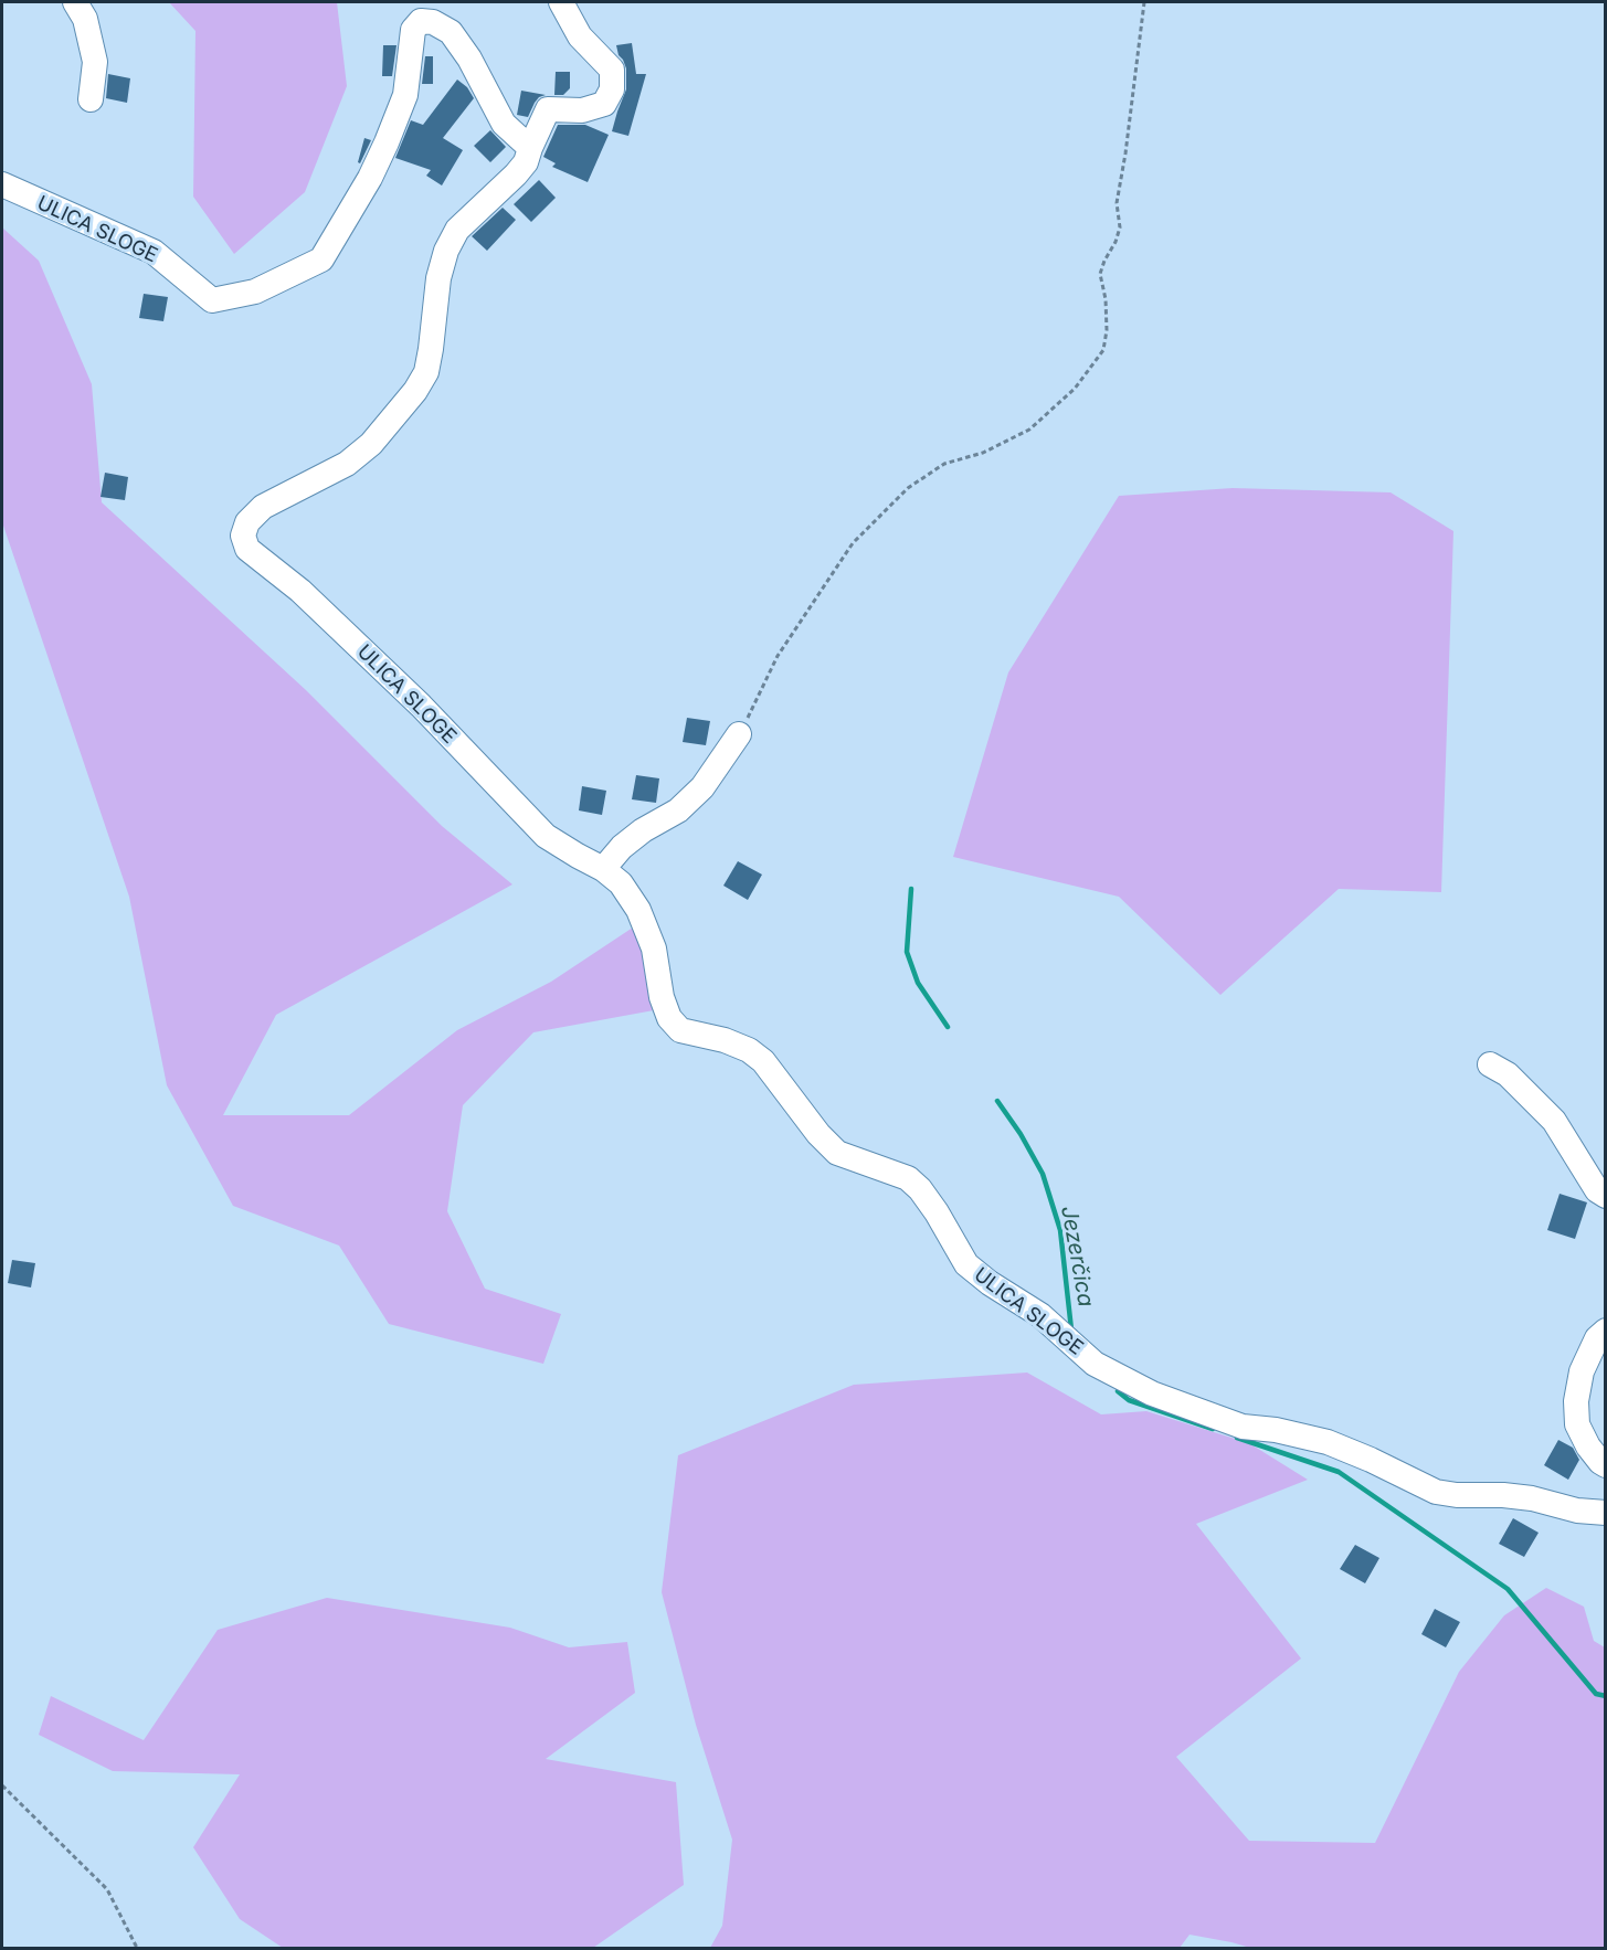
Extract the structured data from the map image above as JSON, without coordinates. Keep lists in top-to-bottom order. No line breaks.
{"streets":{"street":["ULICA SLOGE"]},"water":["Jezerčica"]}
